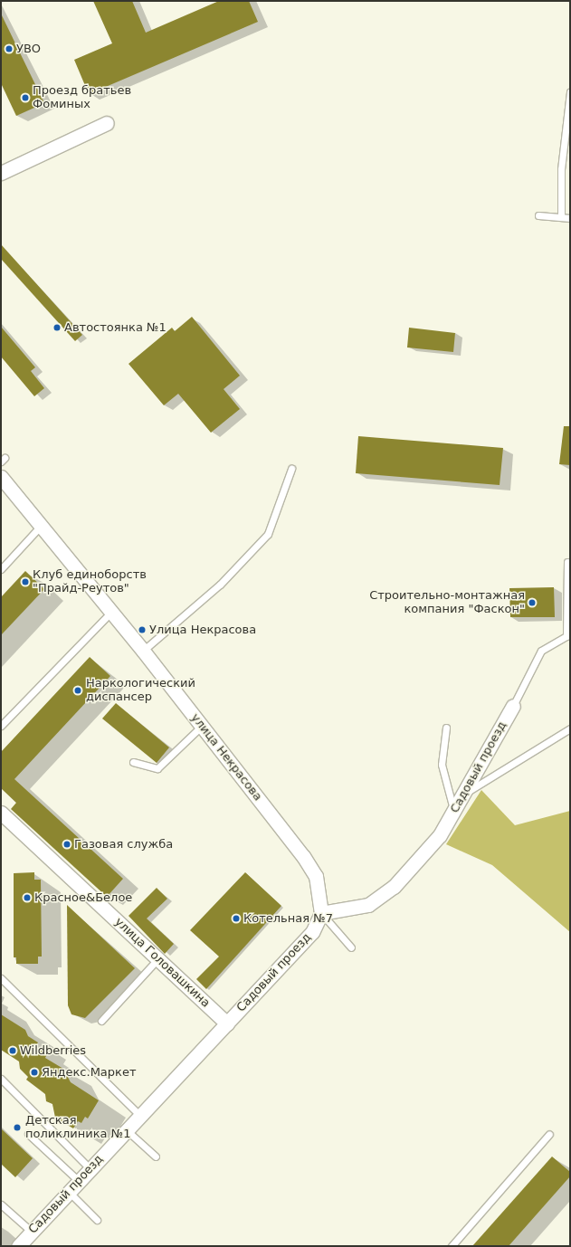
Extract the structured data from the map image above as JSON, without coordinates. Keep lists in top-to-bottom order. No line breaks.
{"streets":{"street":["улица Некрасова","Садовый проезд","улица Головашкина"]},"crossings":[["улица Некрасова","Садовый проезд"],["Садовый проезд","улица Головашкина"]],"places":["УВО","Проезд братьев Фоминых","Автостоянка №1","Клуб единоборств \"Прайд-Реутов\"","Строительно-монтажная компания \"Фаскон\"","Улица Некрасова","Наркологический диспансер","Газовая служба","Красное&Белое","Котельная №7","Wildberries","Яндекс.Маркет","Детская поликлиника №1"]}
